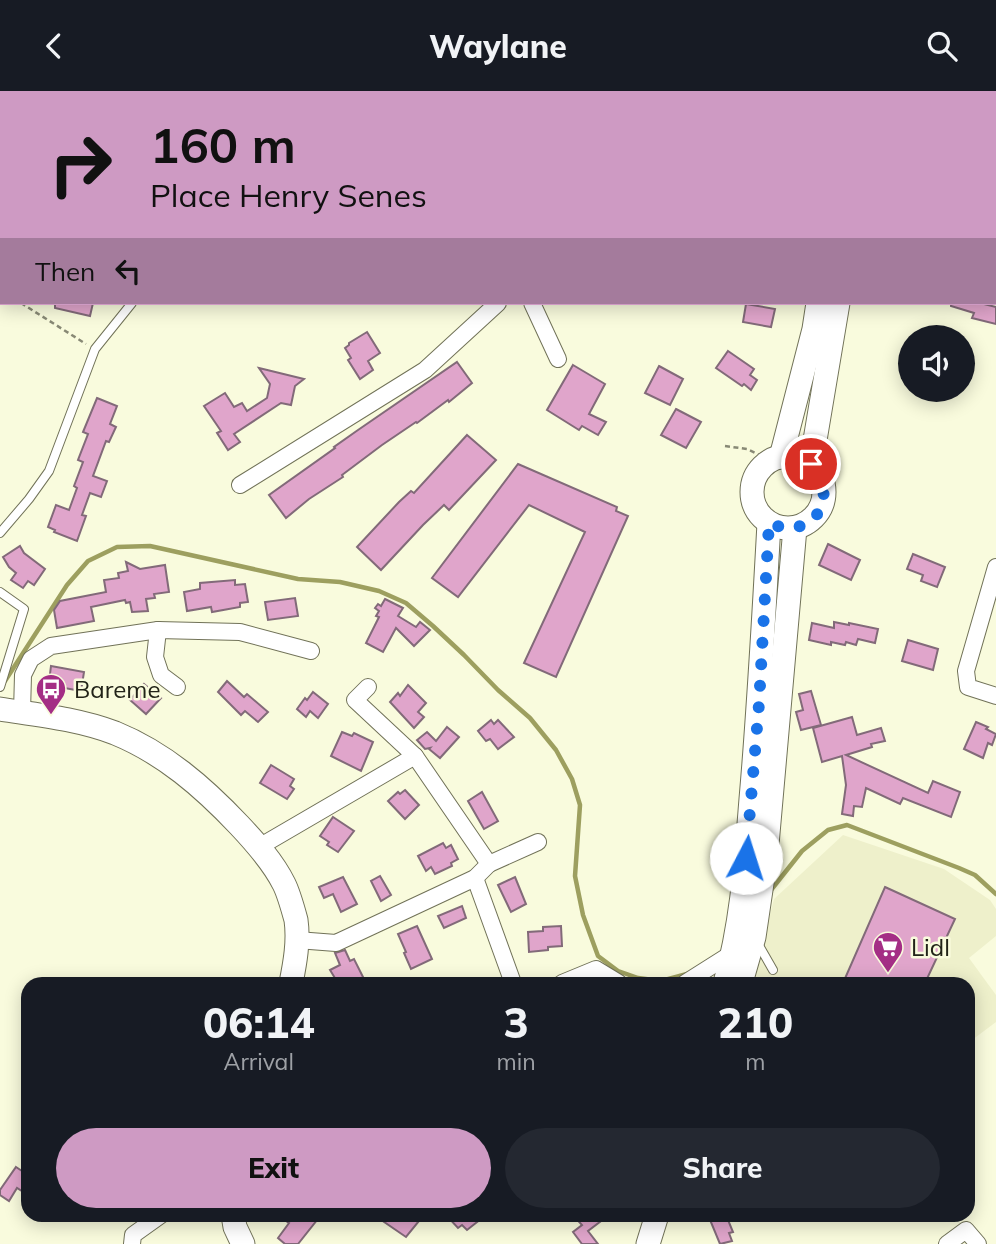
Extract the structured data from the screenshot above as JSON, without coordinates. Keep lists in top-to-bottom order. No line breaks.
{"places":{"bus stop":["Bareme"],"supermarket":["Lidl"]},"page":{"header":"Waylane","turn":["160 m","Place Henry Senes"],"then":"Then","eta":["06:14","Arrival","3","min","210","m"],"buttons":["Exit","Share"]}}
